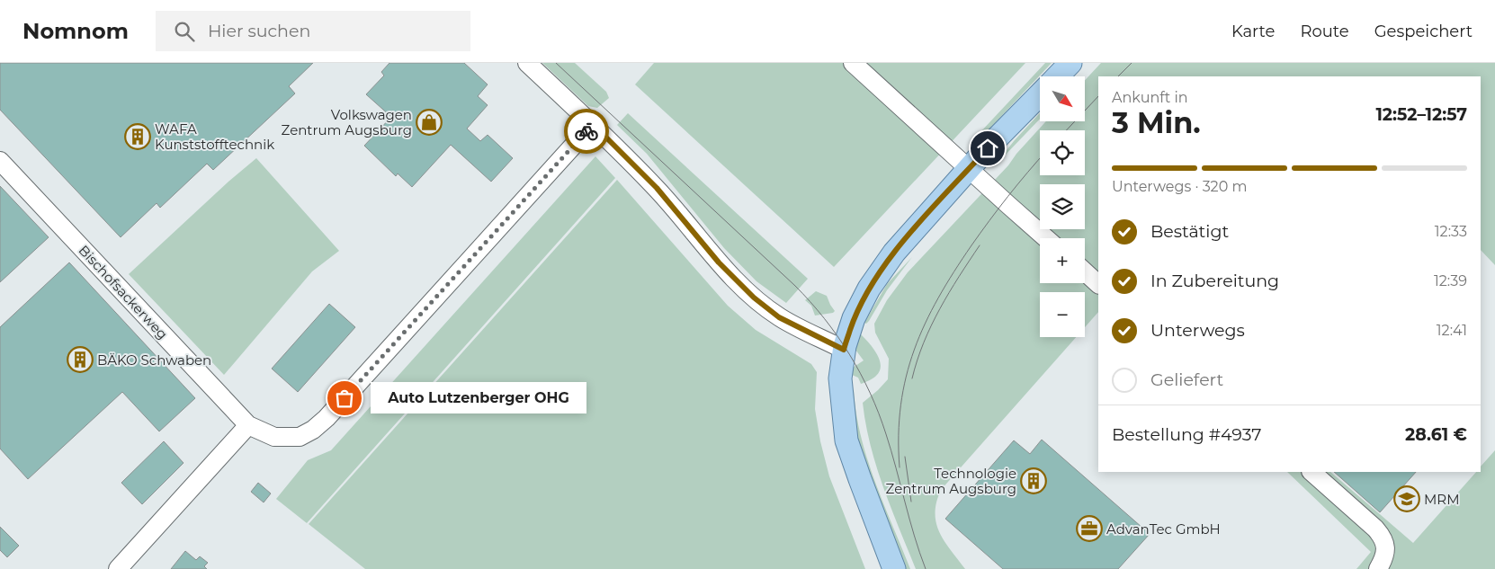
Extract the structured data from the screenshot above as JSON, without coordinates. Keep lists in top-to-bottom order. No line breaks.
{"streets":{"street":["Bischofsackerweg"]},"places":{"shop":["Volkswagen Zentrum Augsburg"],"building":["WAFA Kunststofftechnik","BÄKO Schwaben","Technologie Zentrum Augsburg"],"other":["Auto Lutzenberger OHG"],"school or university":["MRM"],"office":["AdvanTec GmbH"]},"north":"bottom right","page":{"header":"Nomnom","search":"Hier suchen","nav":["Karte","Route","Gespeichert"],"map_buttons":["+","−"],"heading":["3 Min.","Ankunft in","12:52–12:57"],"panel":["Bestellung #4937","28.61 €"],"bar":"Unterwegs · 320 m","list":[["Bestätigt","12:33"],["In Zubereitung","12:39"],["Unterwegs","12:41"],"Geliefert"],"bubble":"Auto Lutzenberger OHG"}}
